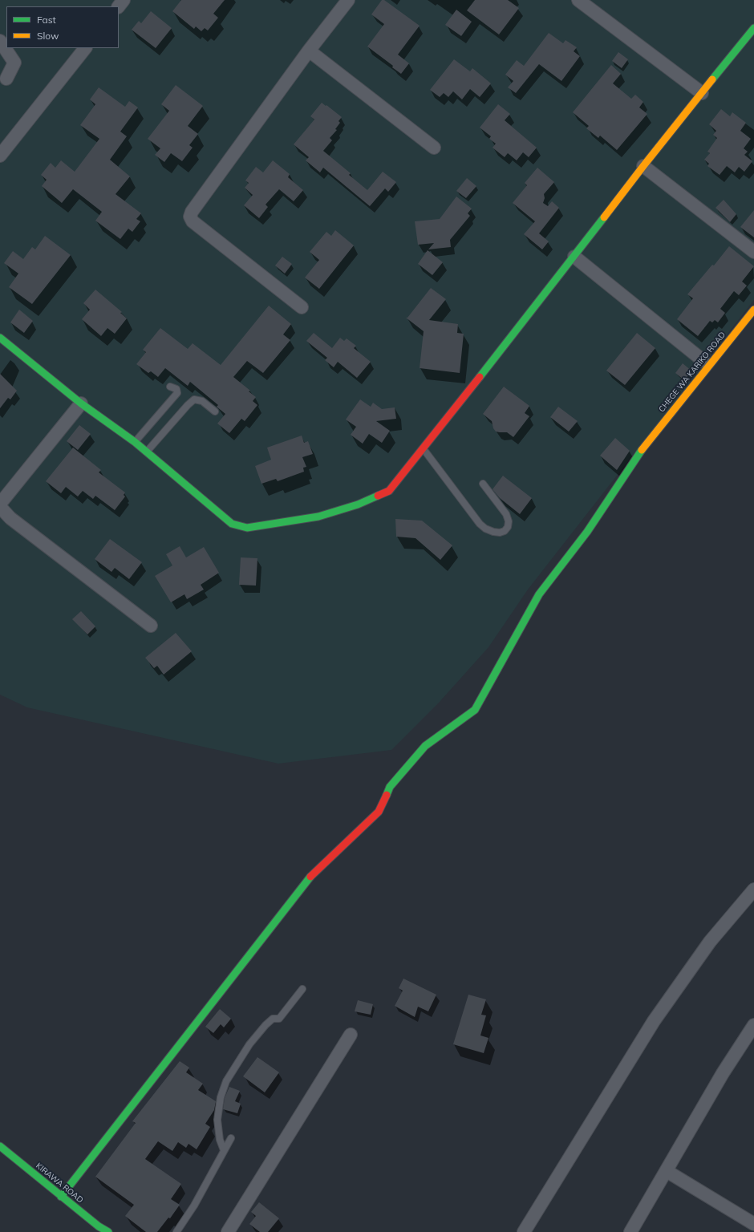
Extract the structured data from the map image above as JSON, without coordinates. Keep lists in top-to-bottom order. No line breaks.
{"streets":{"street":["CHEGE WA KARIKO ROAD","KIRAWA ROAD"]},"crossings":[["CHEGE WA KARIKO ROAD","KIRAWA ROAD"]],"legend":["Fast","Slow"]}
